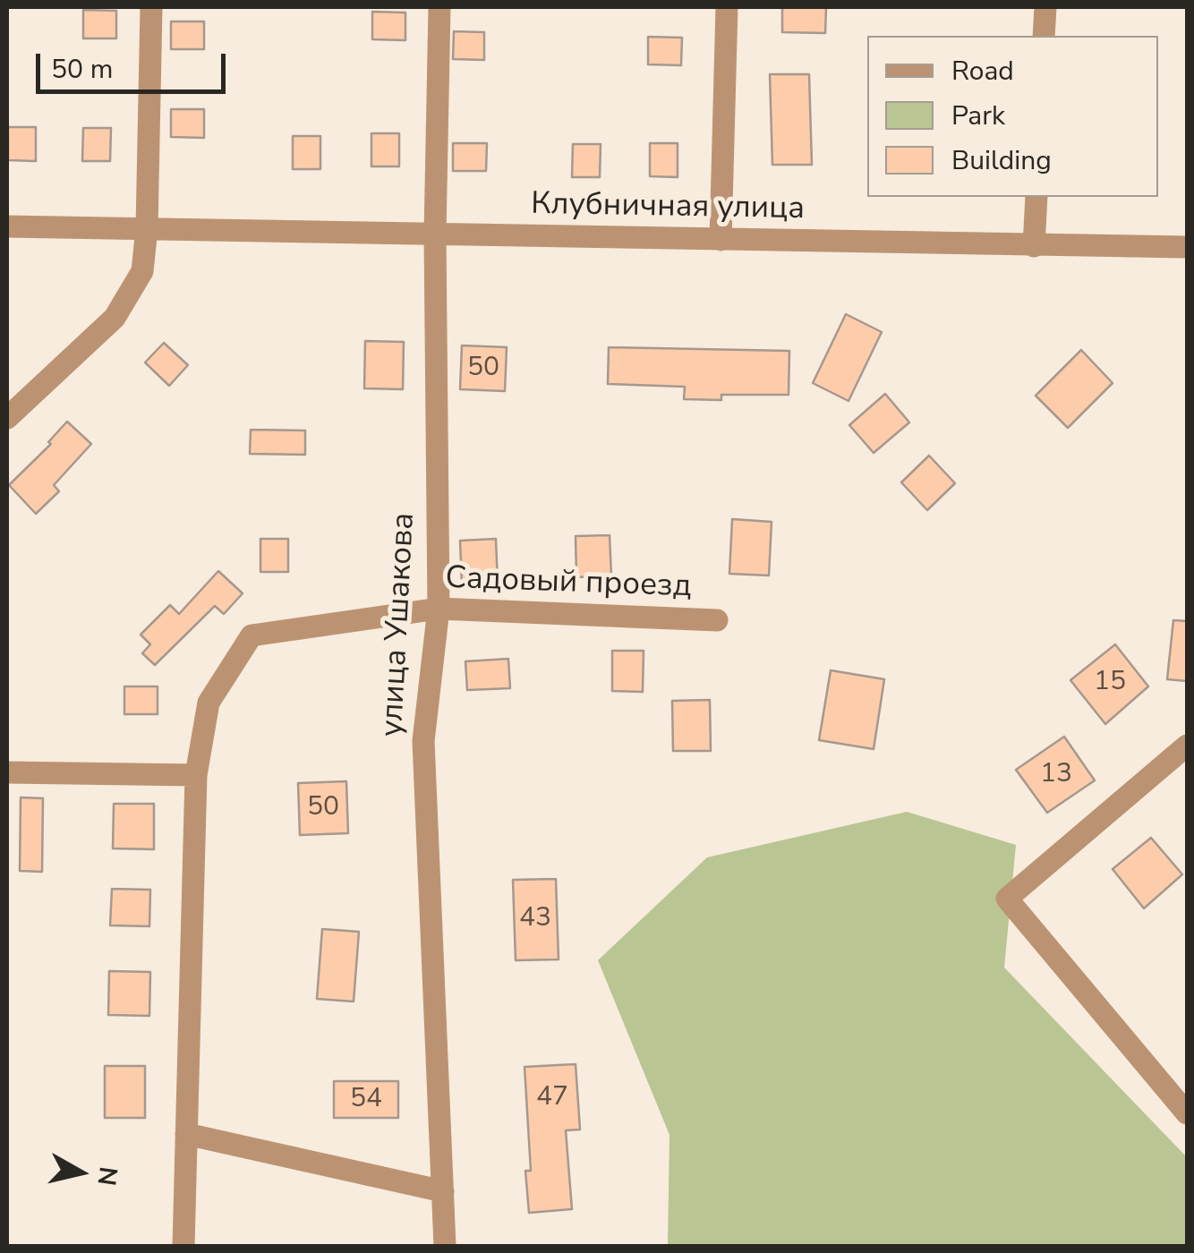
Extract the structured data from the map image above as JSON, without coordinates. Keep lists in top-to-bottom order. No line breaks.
{"streets":{"street":["Клубничная улица","Садовый проезд","улица Ушакова"]},"crossings":[["Клубничная улица","улица Ушакова"],["Садовый проезд","улица Ушакова"]],"house_numbers":["50","15","13","50","43","47","54"],"legend":["Road","Park","Building"],"scale_bar":"50 m","north":"right"}
